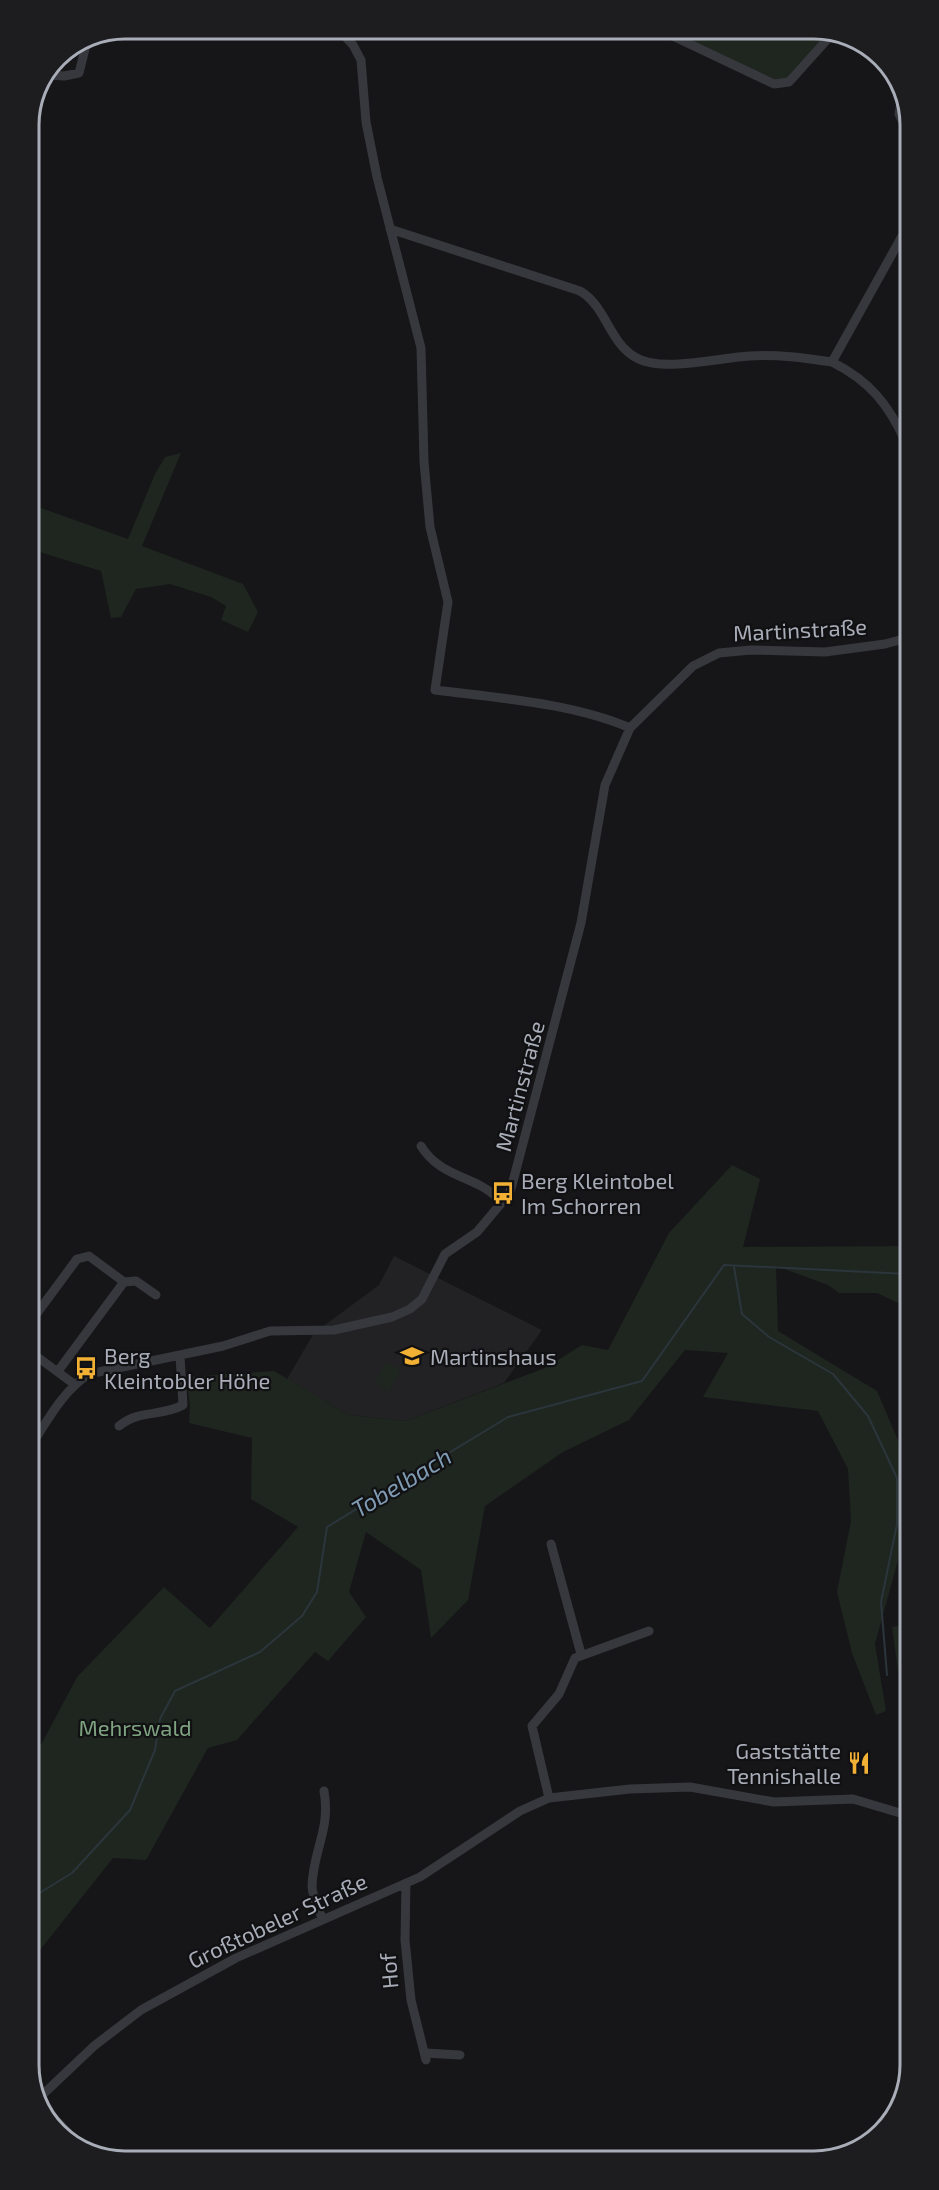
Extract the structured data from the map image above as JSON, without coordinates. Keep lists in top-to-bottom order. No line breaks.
{"streets":{"street":["Martinstraße","Großtobeler Straße","Hof"]},"crossings":[["Großtobeler Straße","Hof"]],"water":["Tobelbach"],"parks":["Mehrswald"],"places":{"bus stop":["Berg Kleintobel Im Schorren","Berg Kleintobler Höhe"],"school or university":["Martinshaus"],"restaurant":["Gaststätte Tennishalle"]}}
